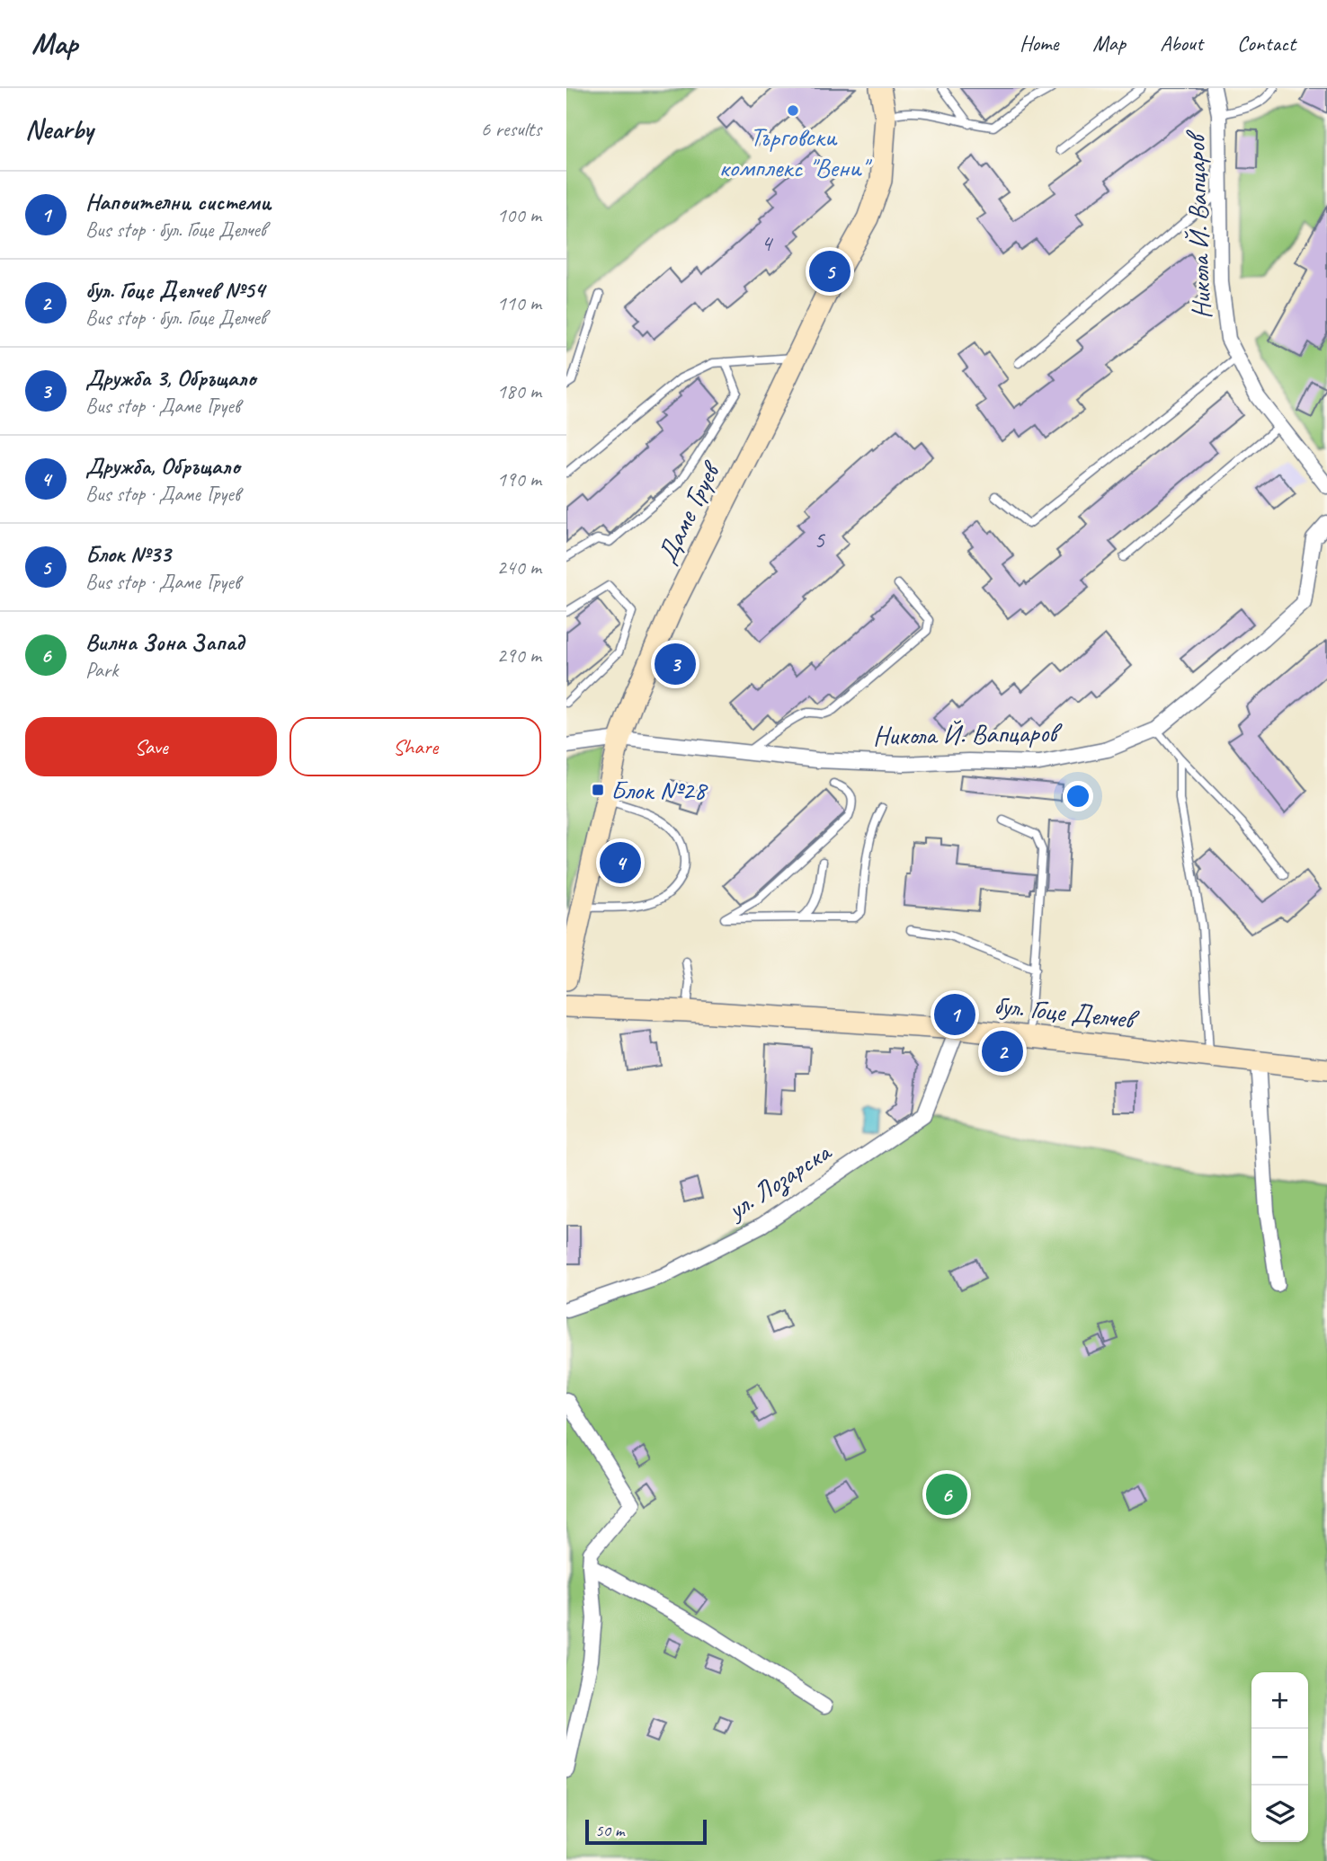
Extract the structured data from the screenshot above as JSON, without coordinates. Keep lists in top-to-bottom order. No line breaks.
{"streets":{"main road":["Даме Груев","бул. Гоце Делчев"],"street":["Никола Й. Вапцаров","ул. Лозарска"]},"crossings":[["Никола Й. Вапцаров","Даме Груев"],["бул. Гоце Делчев","ул. Лозарска"]],"places":{"other":["Търговски комплекс \"Вени\""],"transit":["Блок №28"]},"house_numbers":["4","5"],"scale_bar":"50 m","page":{"header":"Map","nav":["Home","Map","About","Contact"],"heading":["Nearby","6 results"],"list":[{"mark":"1","name":"Напоителни системи","note":"Bus stop · бул. Гоце Делчев","value":"100 m"},{"mark":"2","name":"бул. Гоце Делчев №54","note":"Bus stop · бул. Гоце Делчев","value":"110 m"},{"mark":"3","name":"Дружба 3, Обръщало","note":"Bus stop · Даме Груев","value":"180 m"},{"mark":"4","name":"Дружба, Обръщало","note":"Bus stop · Даме Груев","value":"190 m"},{"mark":"5","name":"Блок №33","note":"Bus stop · Даме Груев","value":"240 m"},{"mark":"6","name":"Вилна Зона Запад","note":"Park","value":"290 m"}],"pins":["5","3","4","1","2","6"],"buttons":["Save","Share"],"map_buttons":["+","−"],"scale":"50 m"}}
